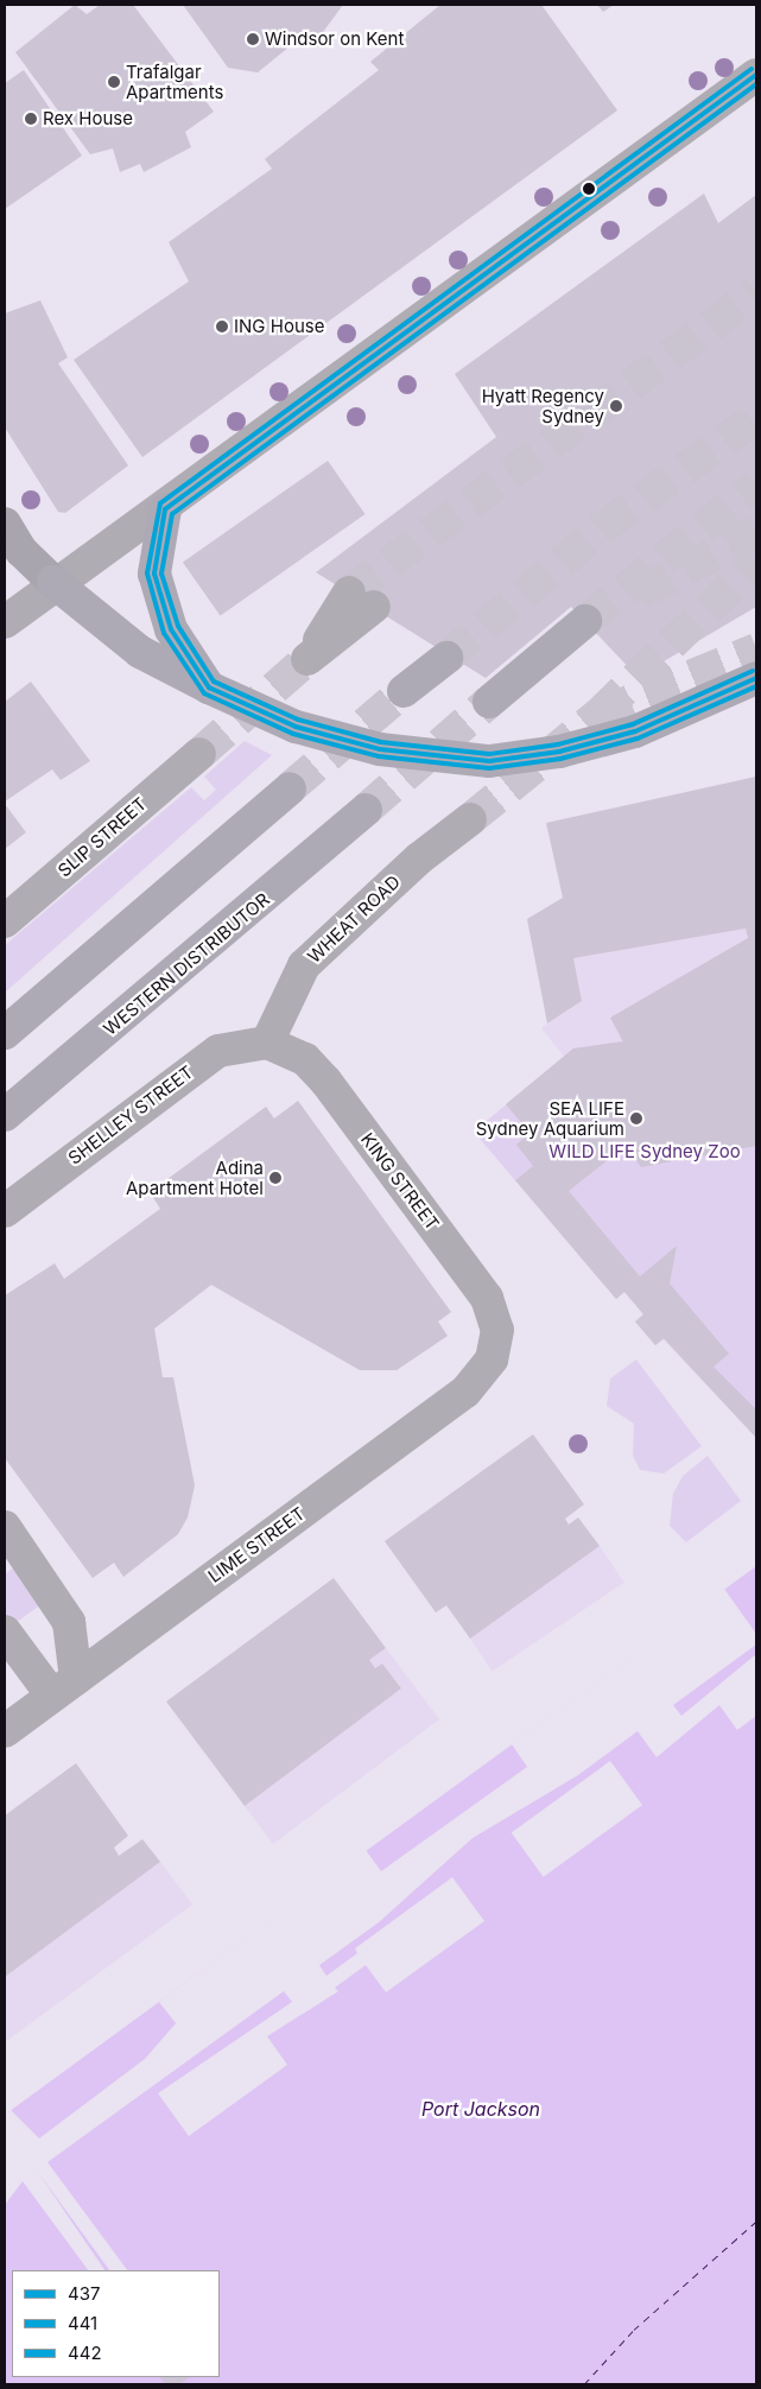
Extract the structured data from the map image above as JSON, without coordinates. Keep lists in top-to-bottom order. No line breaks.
{"streets":{"highway":["WESTERN DISTRIBUTOR"],"street":["SLIP STREET","WHEAT ROAD","SHELLEY STREET","KING STREET","LIME STREET"]},"crossings":[["WHEAT ROAD","SHELLEY STREET"],["WHEAT ROAD","KING STREET"],["SHELLEY STREET","KING STREET"],["KING STREET","LIME STREET"]],"water":["Port Jackson"],"parks":["WILD LIFE Sydney Zoo"],"places":["Windsor on Kent","Trafalgar Apartments","Rex House","ING House","Hyatt Regency Sydney","SEA LIFE Sydney Aquarium","Adina Apartment Hotel"],"lines":["transit line 441","transit line 437","transit line 442"],"legend":["437","441","442"]}
